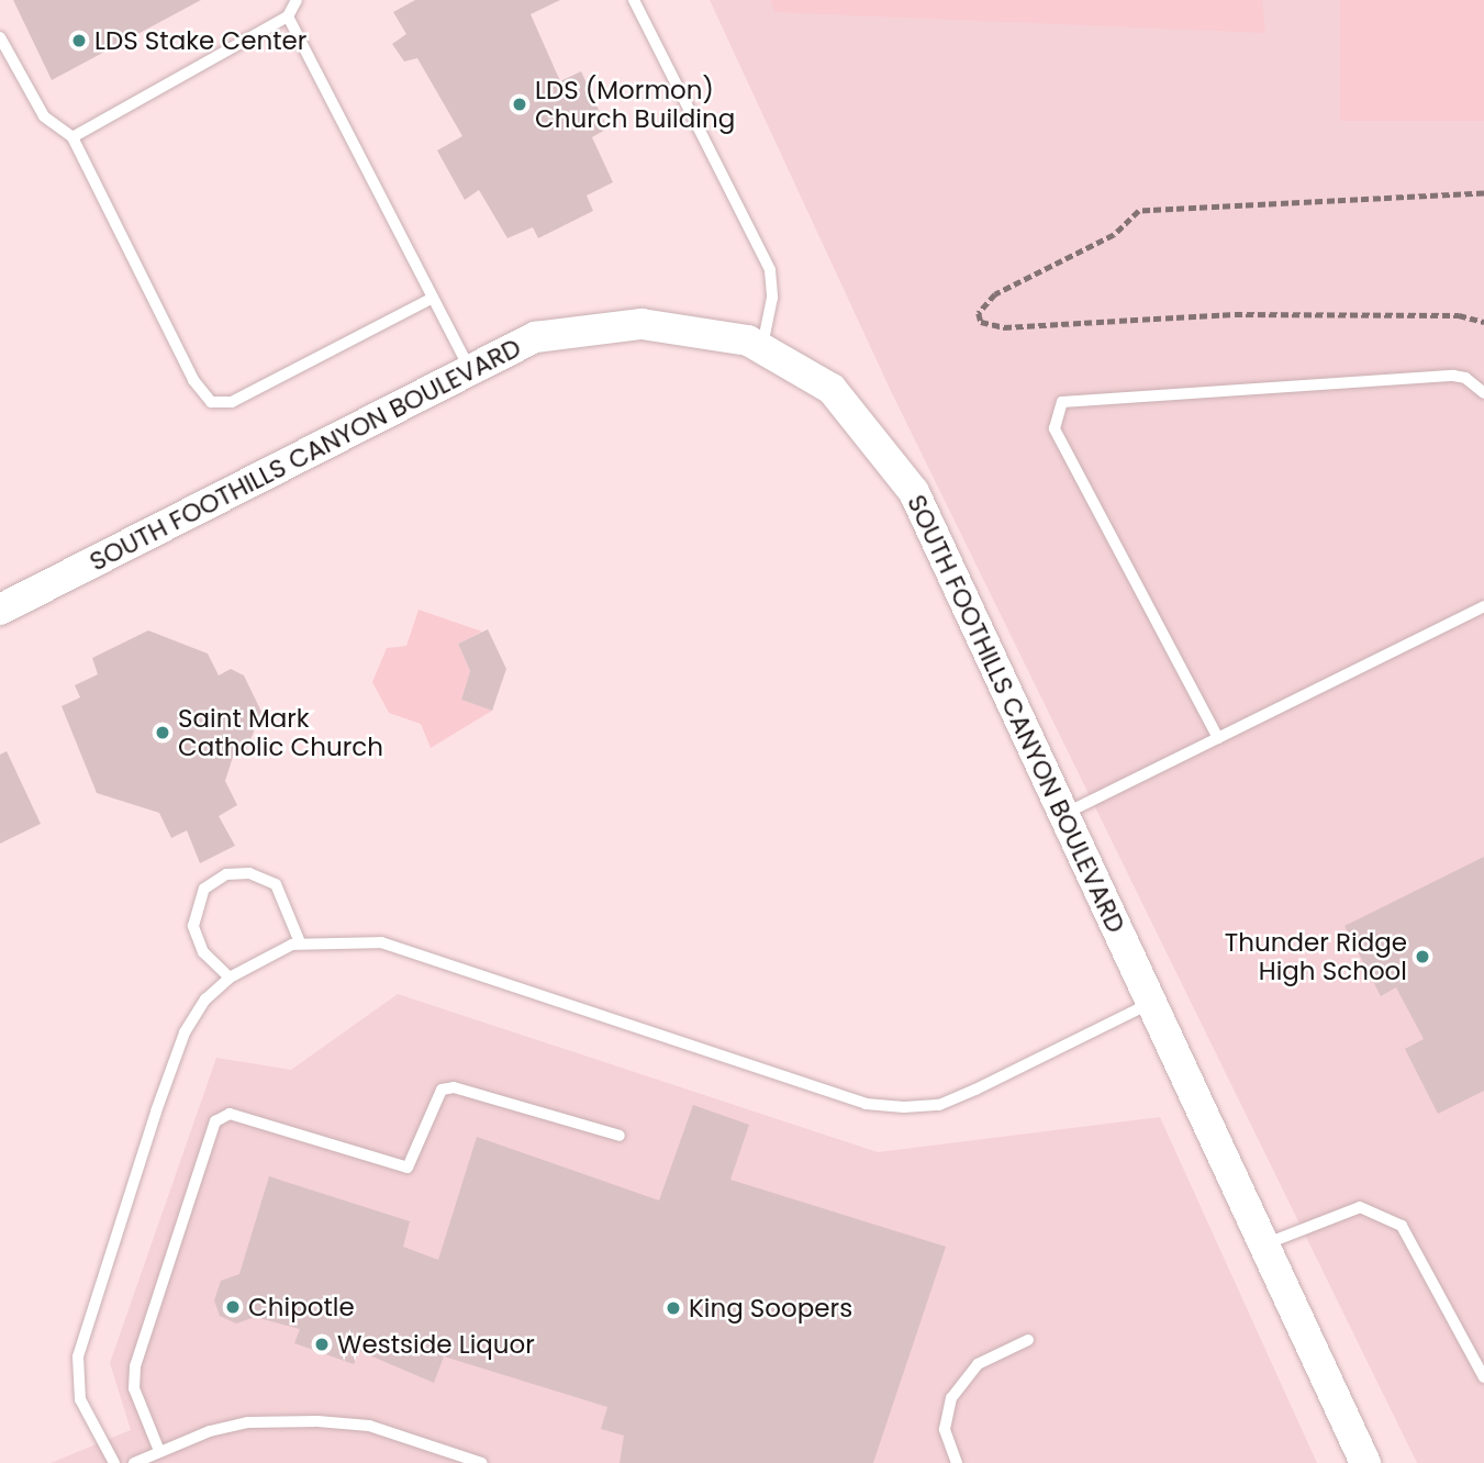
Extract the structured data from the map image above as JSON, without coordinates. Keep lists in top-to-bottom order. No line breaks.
{"streets":{"street":["SOUTH FOOTHILLS CANYON BOULEVARD"]},"places":["LDS Stake Center","LDS (Mormon) Church Building","Saint Mark Catholic Church","Thunder Ridge High School","Chipotle","King Soopers","Westside Liquor"]}
